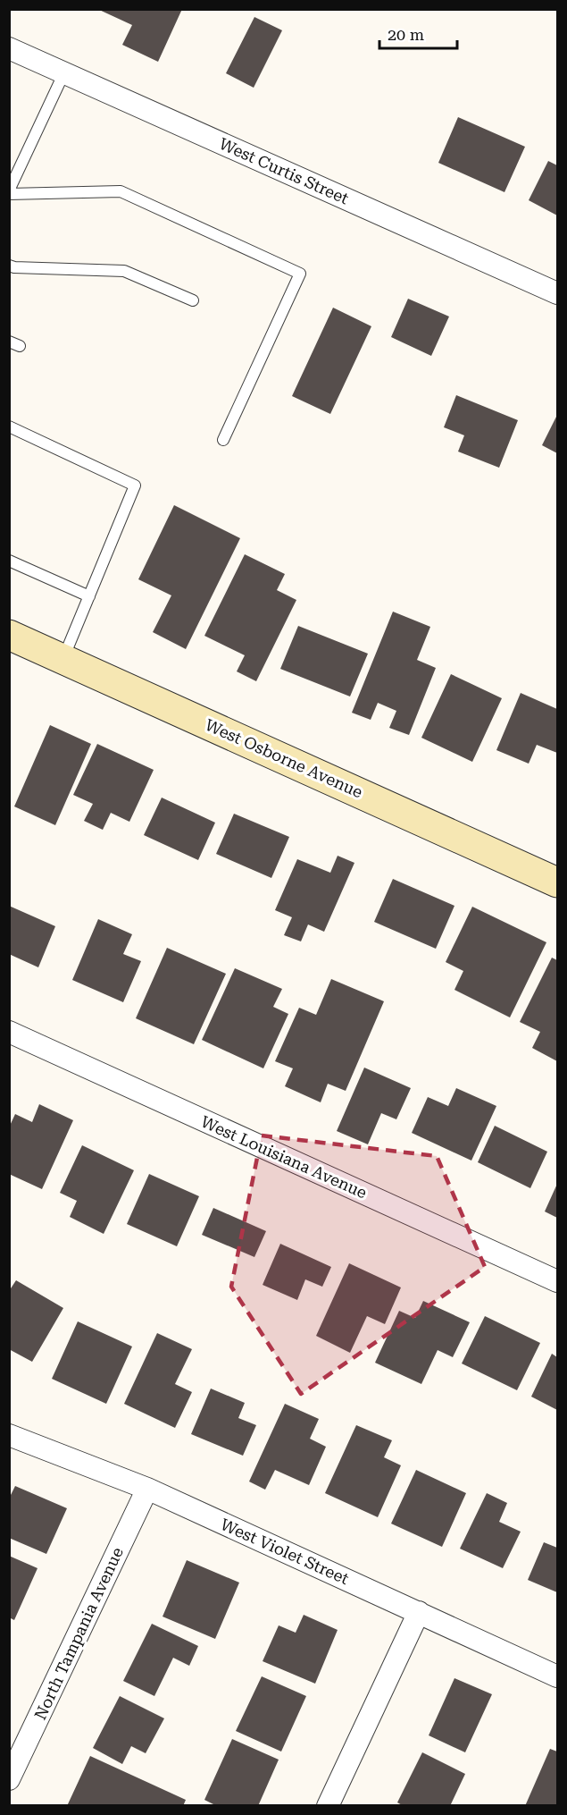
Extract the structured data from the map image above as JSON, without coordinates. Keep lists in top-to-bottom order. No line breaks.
{"streets":{"street":["West Curtis Street","West Osborne Avenue","West Louisiana Avenue","West Violet Street","North Tampania Avenue"]},"crossings":[["West Violet Street","North Tampania Avenue"]],"scale_bar":"20 m"}
